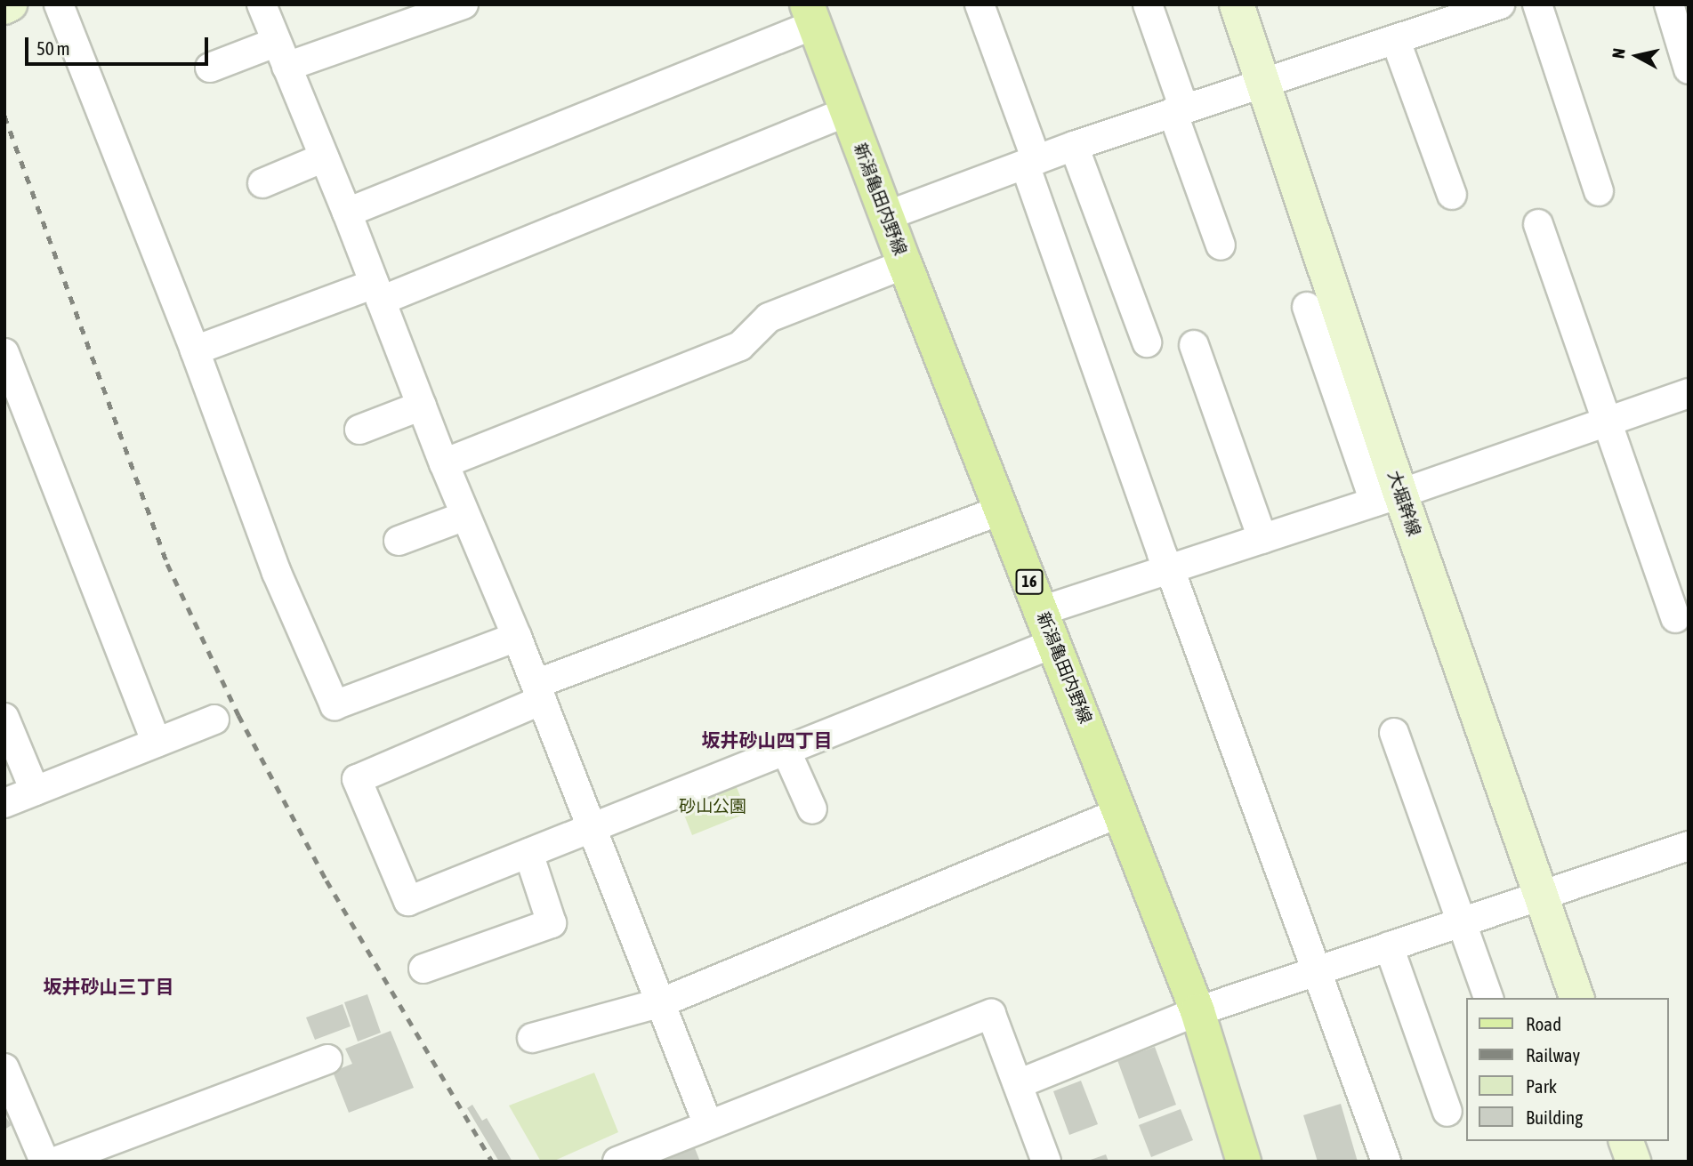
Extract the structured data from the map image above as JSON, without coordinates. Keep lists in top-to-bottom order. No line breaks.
{"streets":{"main road":["新潟亀田内野線","16"],"street":["大堀幹線"]},"districts":["坂井砂山四丁目","坂井砂山三丁目"],"parks":["砂山公園"],"legend":["Road","Railway","Park","Building"],"scale_bar":"50 m","north":"left"}
